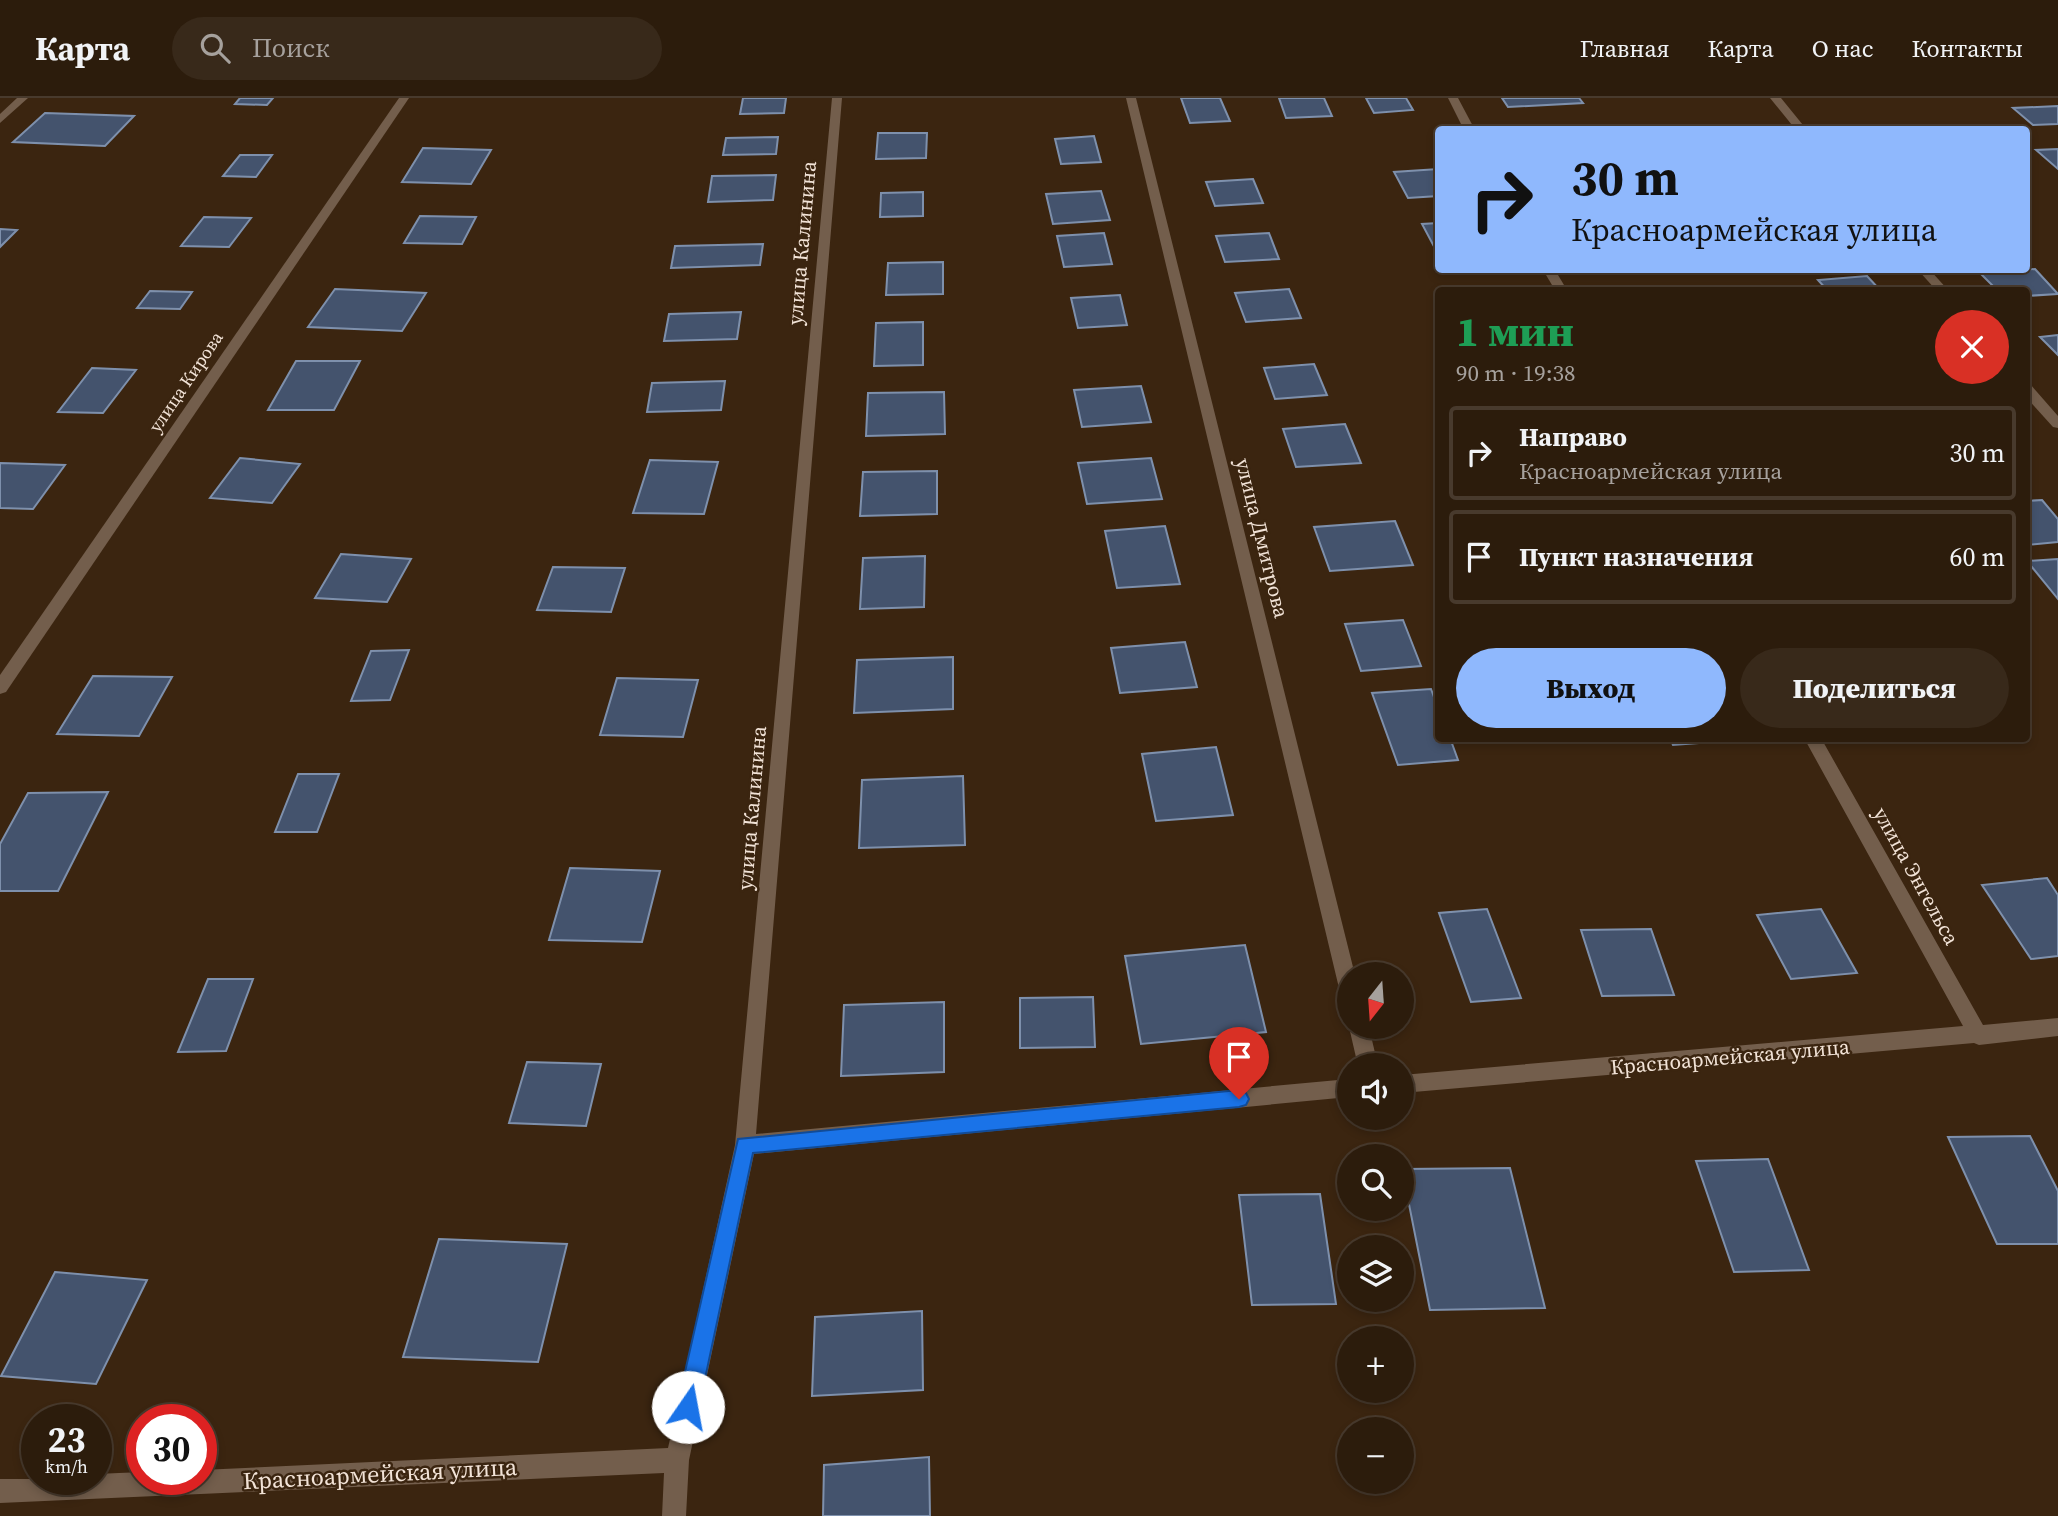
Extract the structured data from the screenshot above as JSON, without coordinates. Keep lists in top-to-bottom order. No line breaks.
{"streets":{"street":["улица Калинина","улица Кирова","улица Дмитрова","улица Энгельса","Красноармейская улица"]},"crossings":[["улица Калинина","Красноармейская улица"],["улица Энгельса","Красноармейская улица"]],"north":"bottom","page":{"header":"Карта","search":"Поиск","nav":["Главная","Карта","О нас","Контакты"],"turn":["30 m","Красноармейская улица"],"heading":["1 мин","90 m · 19:38"],"list":[{"name":"Направо","note":"Красноармейская улица","value":"30 m"},{"name":"Пункт назначения","value":"60 m"}],"buttons":["Выход","Поделиться"],"map_buttons":["+","−"],"speed":"23 km/h","limit":"30"}}
